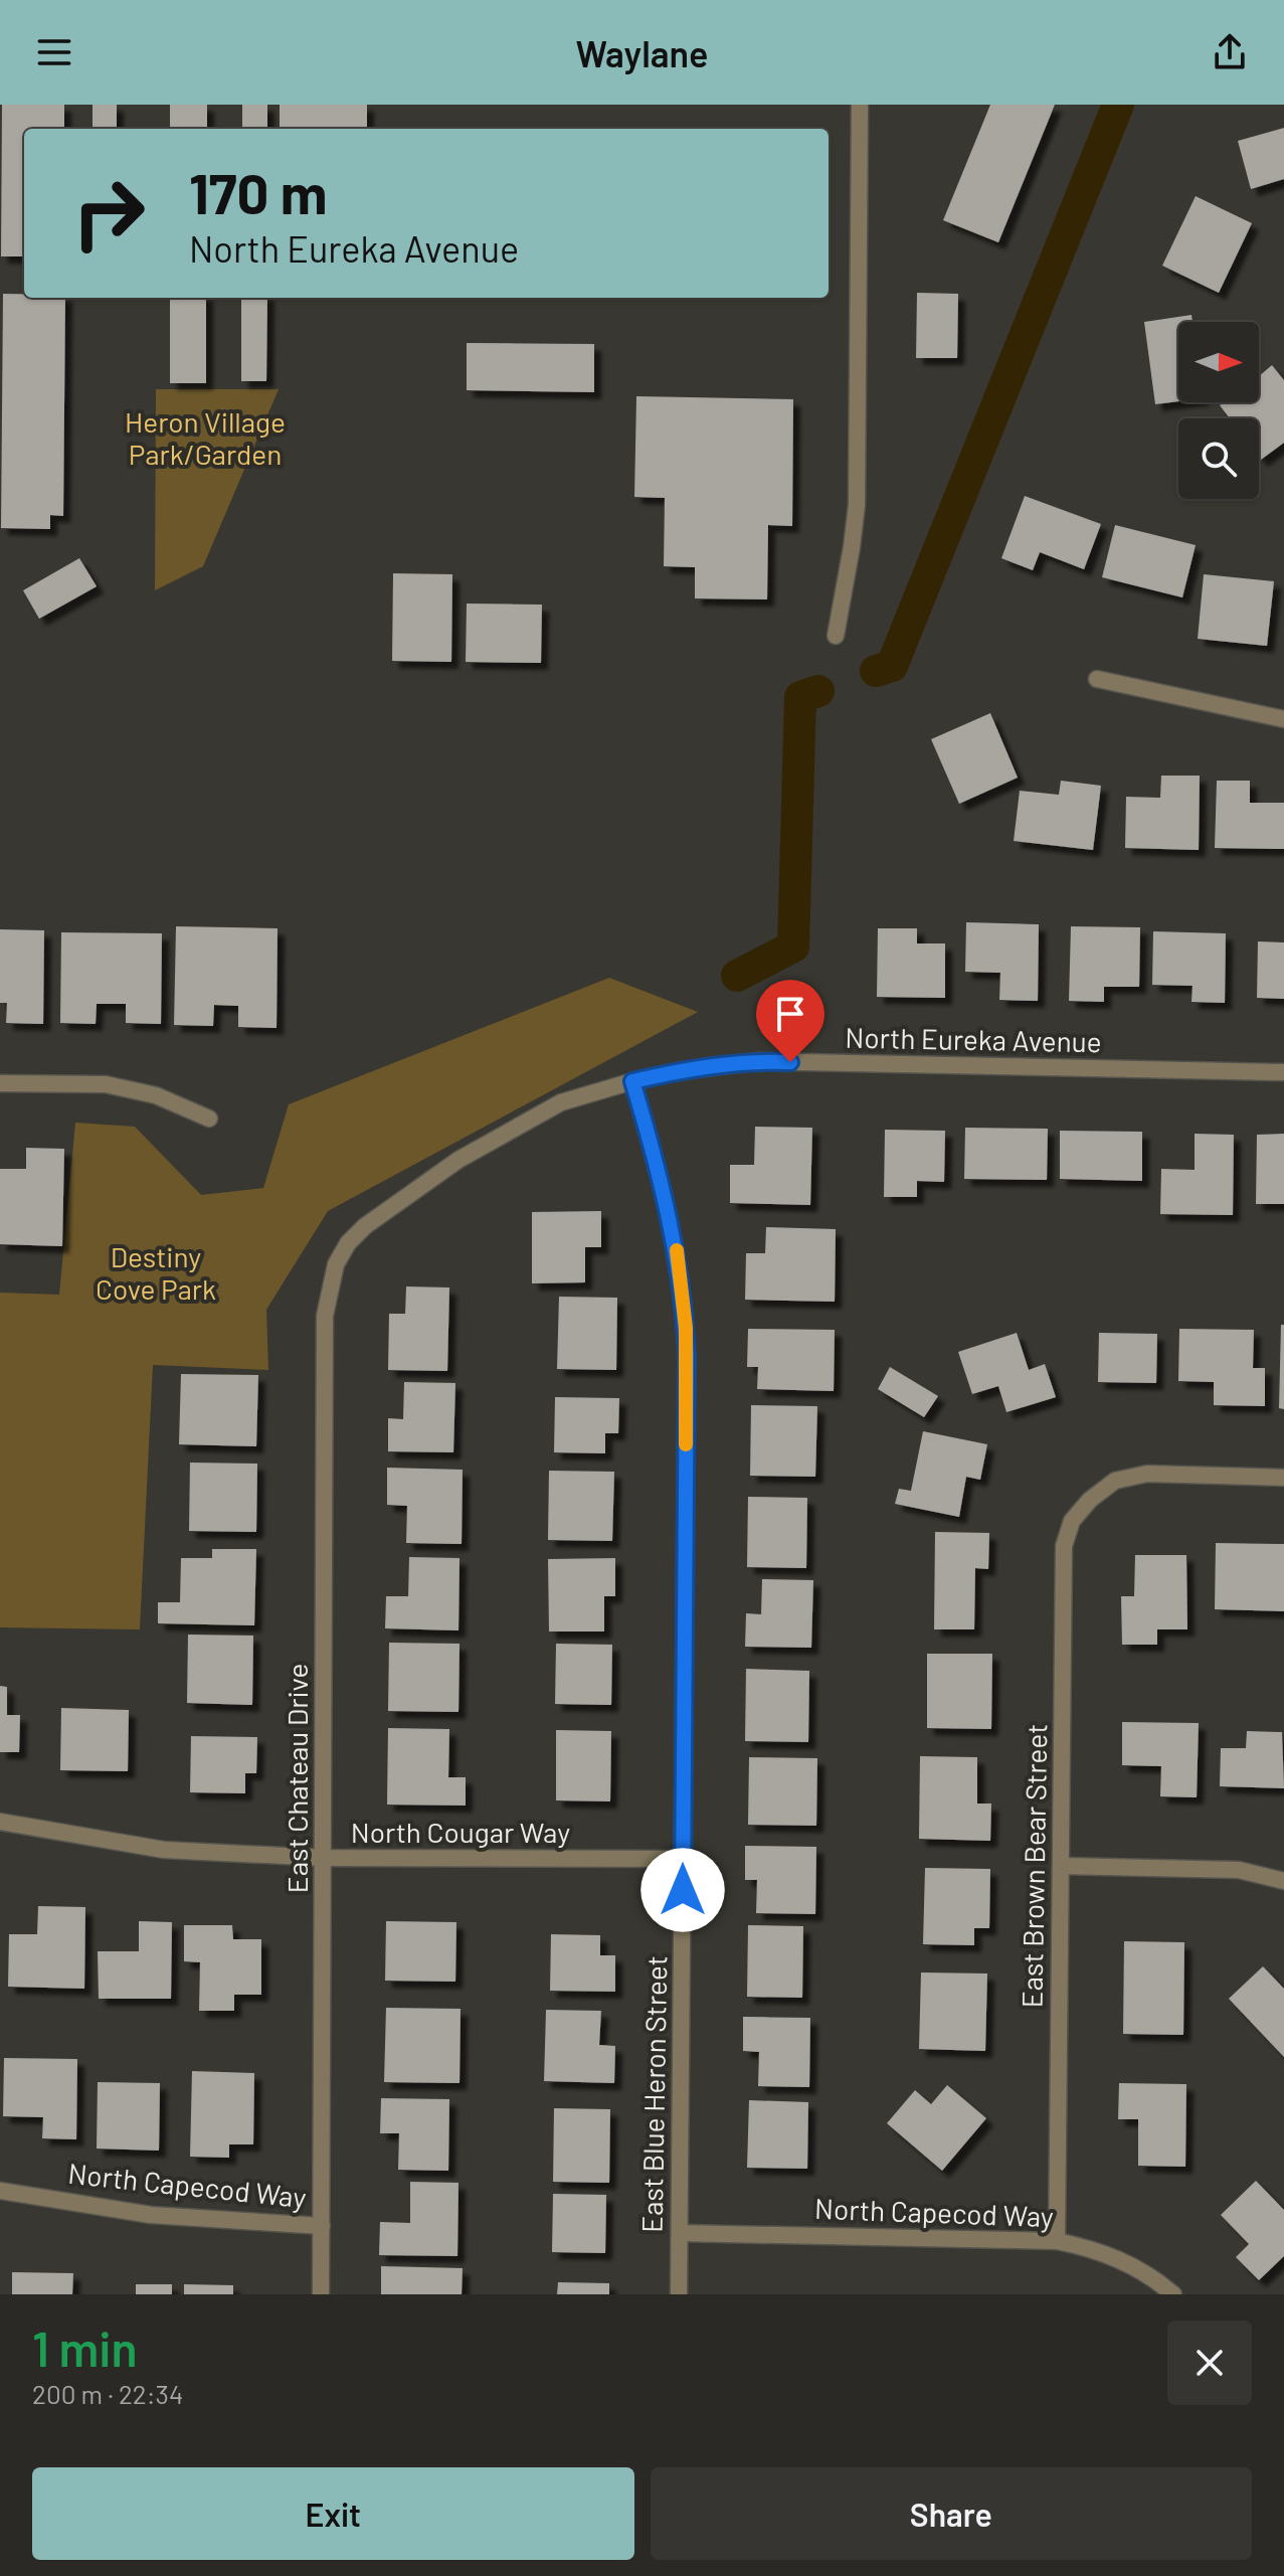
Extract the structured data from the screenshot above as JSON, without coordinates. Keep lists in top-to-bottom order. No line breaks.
{"streets":{"street":["North Eureka Avenue","East Chateau Drive","North Cougar Way","East Brown Bear Street","East Blue Heron Street","North Capecod Way"]},"crossings":[["North Eureka Avenue","East Chateau Drive"],["North Eureka Avenue","East Blue Heron Street"],["East Chateau Drive","North Cougar Way"],["East Chateau Drive","North Capecod Way"],["North Cougar Way","East Blue Heron Street"],["East Brown Bear Street","North Capecod Way"],["East Blue Heron Street","North Capecod Way"]],"parks":["Heron Village Park/Garden","Destiny Cove Park"],"north":"right","page":{"header":"Waylane","turn":["170 m","North Eureka Avenue"],"heading":["1 min","200 m · 22:34"],"buttons":["Exit","Share"]}}
